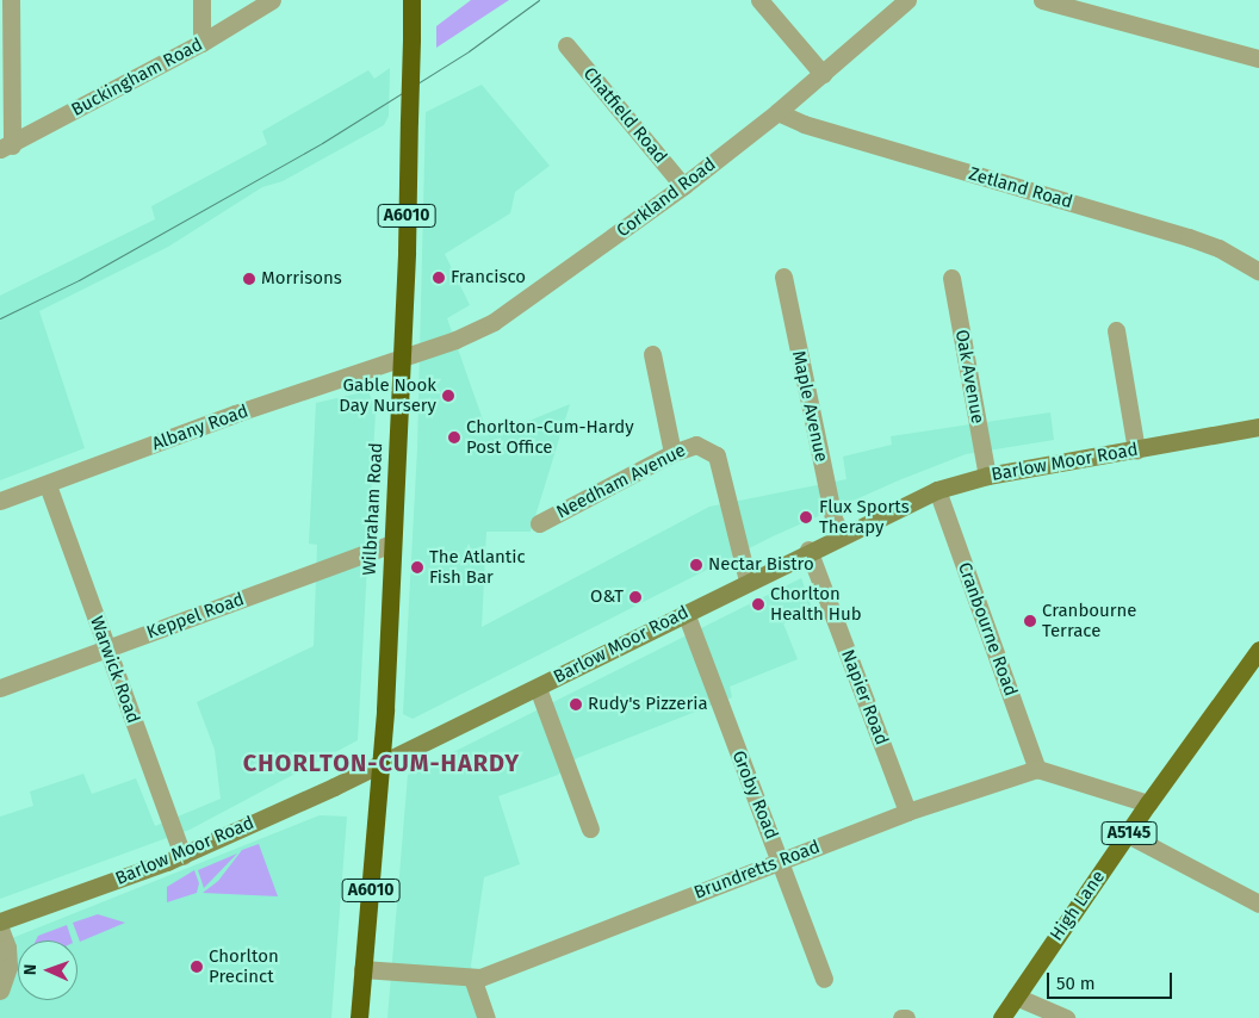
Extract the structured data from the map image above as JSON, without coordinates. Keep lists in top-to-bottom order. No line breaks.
{"streets":{"highway":["A6010","Wilbraham Road"],"main road":["Barlow Moor Road","A5145","High Lane"],"street":["Buckingham Road","Chatfield Road","Zetland Road","Corkland Road","Oak Avenue","Maple Avenue","Albany Road","Needham Avenue","Keppel Road","Cranbourne Road","Warwick Road","Napier Road","Groby Road","Brundretts Road"]},"crossings":[["Chatfield Road","Corkland Road"],["Zetland Road","Corkland Road"],["Corkland Road","Albany Road"],["Corkland Road","Wilbraham Road"],["Oak Avenue","Barlow Moor Road"],["Maple Avenue","Barlow Moor Road"],["Albany Road","Wilbraham Road"],["Albany Road","Warwick Road"],["Barlow Moor Road","Needham Avenue"],["Barlow Moor Road","Wilbraham Road"],["Barlow Moor Road","Cranbourne Road"],["Barlow Moor Road","Warwick Road"],["Barlow Moor Road","Napier Road"],["Barlow Moor Road","Groby Road"],["Wilbraham Road","Keppel Road"],["Wilbraham Road","Brundretts Road"],["Keppel Road","Warwick Road"],["Cranbourne Road","Brundretts Road"],["Napier Road","Brundretts Road"],["Groby Road","Brundretts Road"]],"districts":["CHORLTON-CUM-HARDY"],"places":["Francisco","Morrisons","Gable Nook Day Nursery","Chorlton-Cum-Hardy Post Office","Flux Sports Therapy","Nectar Bistro","The Atlantic Fish Bar","O&T","Chorlton Health Hub","Cranbourne Terrace","Rudy's Pizzeria","Chorlton Precinct"],"scale_bar":"50 m","north":"left"}
